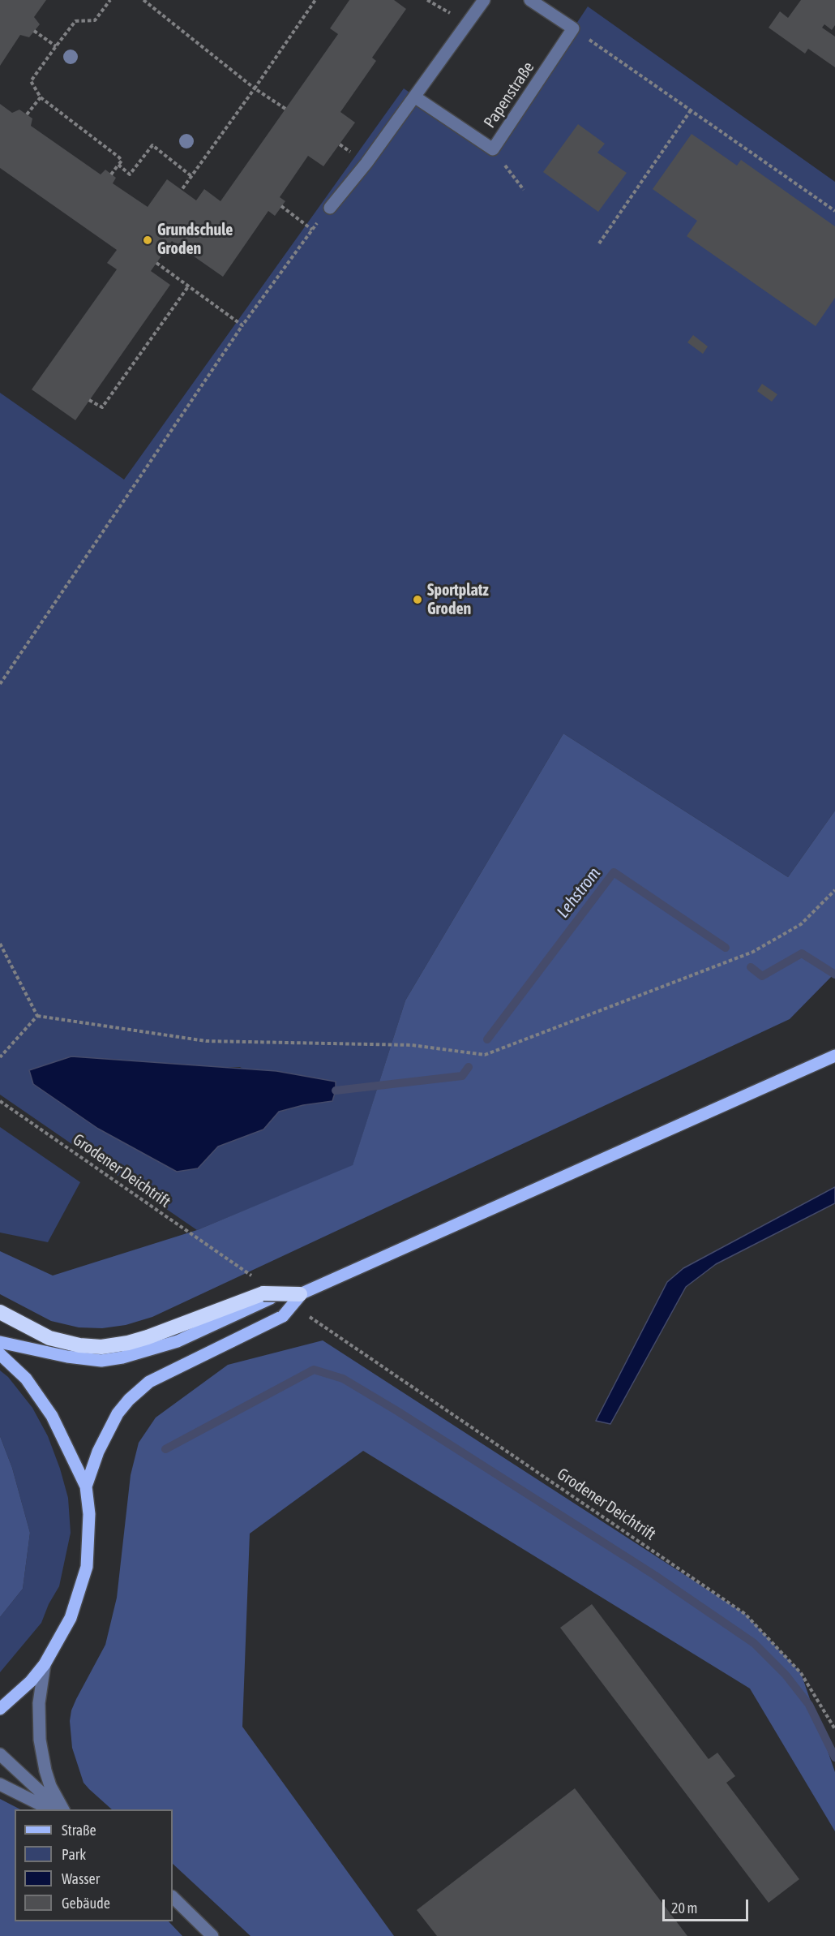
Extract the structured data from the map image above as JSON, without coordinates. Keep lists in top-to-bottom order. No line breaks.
{"streets":{"street":["Papenstraße"],"path":["Grodener Deichtrift"]},"water":["Lehstrom"],"places":["Grundschule Groden","Sportplatz Groden"],"legend":["Straße","Park","Wasser","Gebäude"],"scale_bar":"20 m"}
